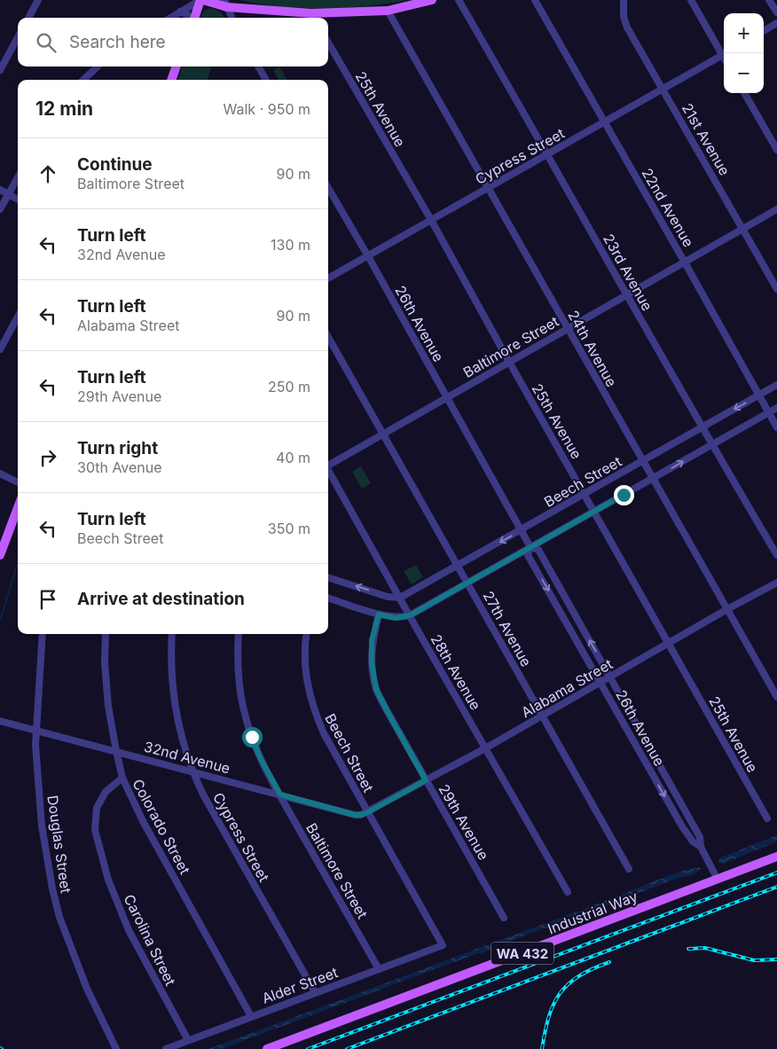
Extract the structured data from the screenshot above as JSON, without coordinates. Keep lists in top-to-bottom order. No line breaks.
{"streets":{"main road":["Industrial Way","WA 432"],"street":["25th Avenue","21st Avenue","Cypress Street","22nd Avenue","23rd Avenue","26th Avenue","Baltimore Street","24th Avenue","Beech Street","27th Avenue","28th Avenue","Alabama Street","32nd Avenue","29th Avenue","Colorado Street","Douglas Street","Carolina Street","Alder Street"]},"crossings":[["25th Avenue","Cypress Street"],["25th Avenue","Baltimore Street"],["25th Avenue","Beech Street"],["25th Avenue","Alabama Street"],["21st Avenue","Cypress Street"],["21st Avenue","Baltimore Street"],["Cypress Street","22nd Avenue"],["Cypress Street","23rd Avenue"],["Cypress Street","26th Avenue"],["Cypress Street","24th Avenue"],["Cypress Street","32nd Avenue"],["Cypress Street","Alder Street"],["22nd Avenue","Baltimore Street"],["22nd Avenue","Beech Street"],["23rd Avenue","Baltimore Street"],["23rd Avenue","Beech Street"],["26th Avenue","Baltimore Street"],["26th Avenue","Beech Street"],["26th Avenue","Alabama Street"],["26th Avenue","Industrial Way"],["Baltimore Street","24th Avenue"],["Baltimore Street","27th Avenue"],["Baltimore Street","32nd Avenue"],["Baltimore Street","Alder Street"],["24th Avenue","Beech Street"],["24th Avenue","Alabama Street"],["Beech Street","27th Avenue"],["Beech Street","28th Avenue"],["Beech Street","Alabama Street"],["Beech Street","32nd Avenue"],["Beech Street","Alder Street"],["27th Avenue","Alabama Street"],["28th Avenue","Alabama Street"],["Alabama Street","32nd Avenue"],["Alabama Street","29th Avenue"],["32nd Avenue","Colorado Street"],["32nd Avenue","Douglas Street"],["Colorado Street","Carolina Street"],["Colorado Street","Alder Street"],["Carolina Street","Alder Street"]],"page":{"map_buttons":["+","−"],"search":"Search here","heading":["12 min","Walk · 950 m"],"list":[["Continue","Baltimore Street","90 m"],["Turn left","32nd Avenue","130 m"],["Turn left","Alabama Street","90 m"],["Turn left","29th Avenue","250 m"],["Turn right","30th Avenue","40 m"],["Turn left","Beech Street","350 m"],"Arrive at destination"]}}
